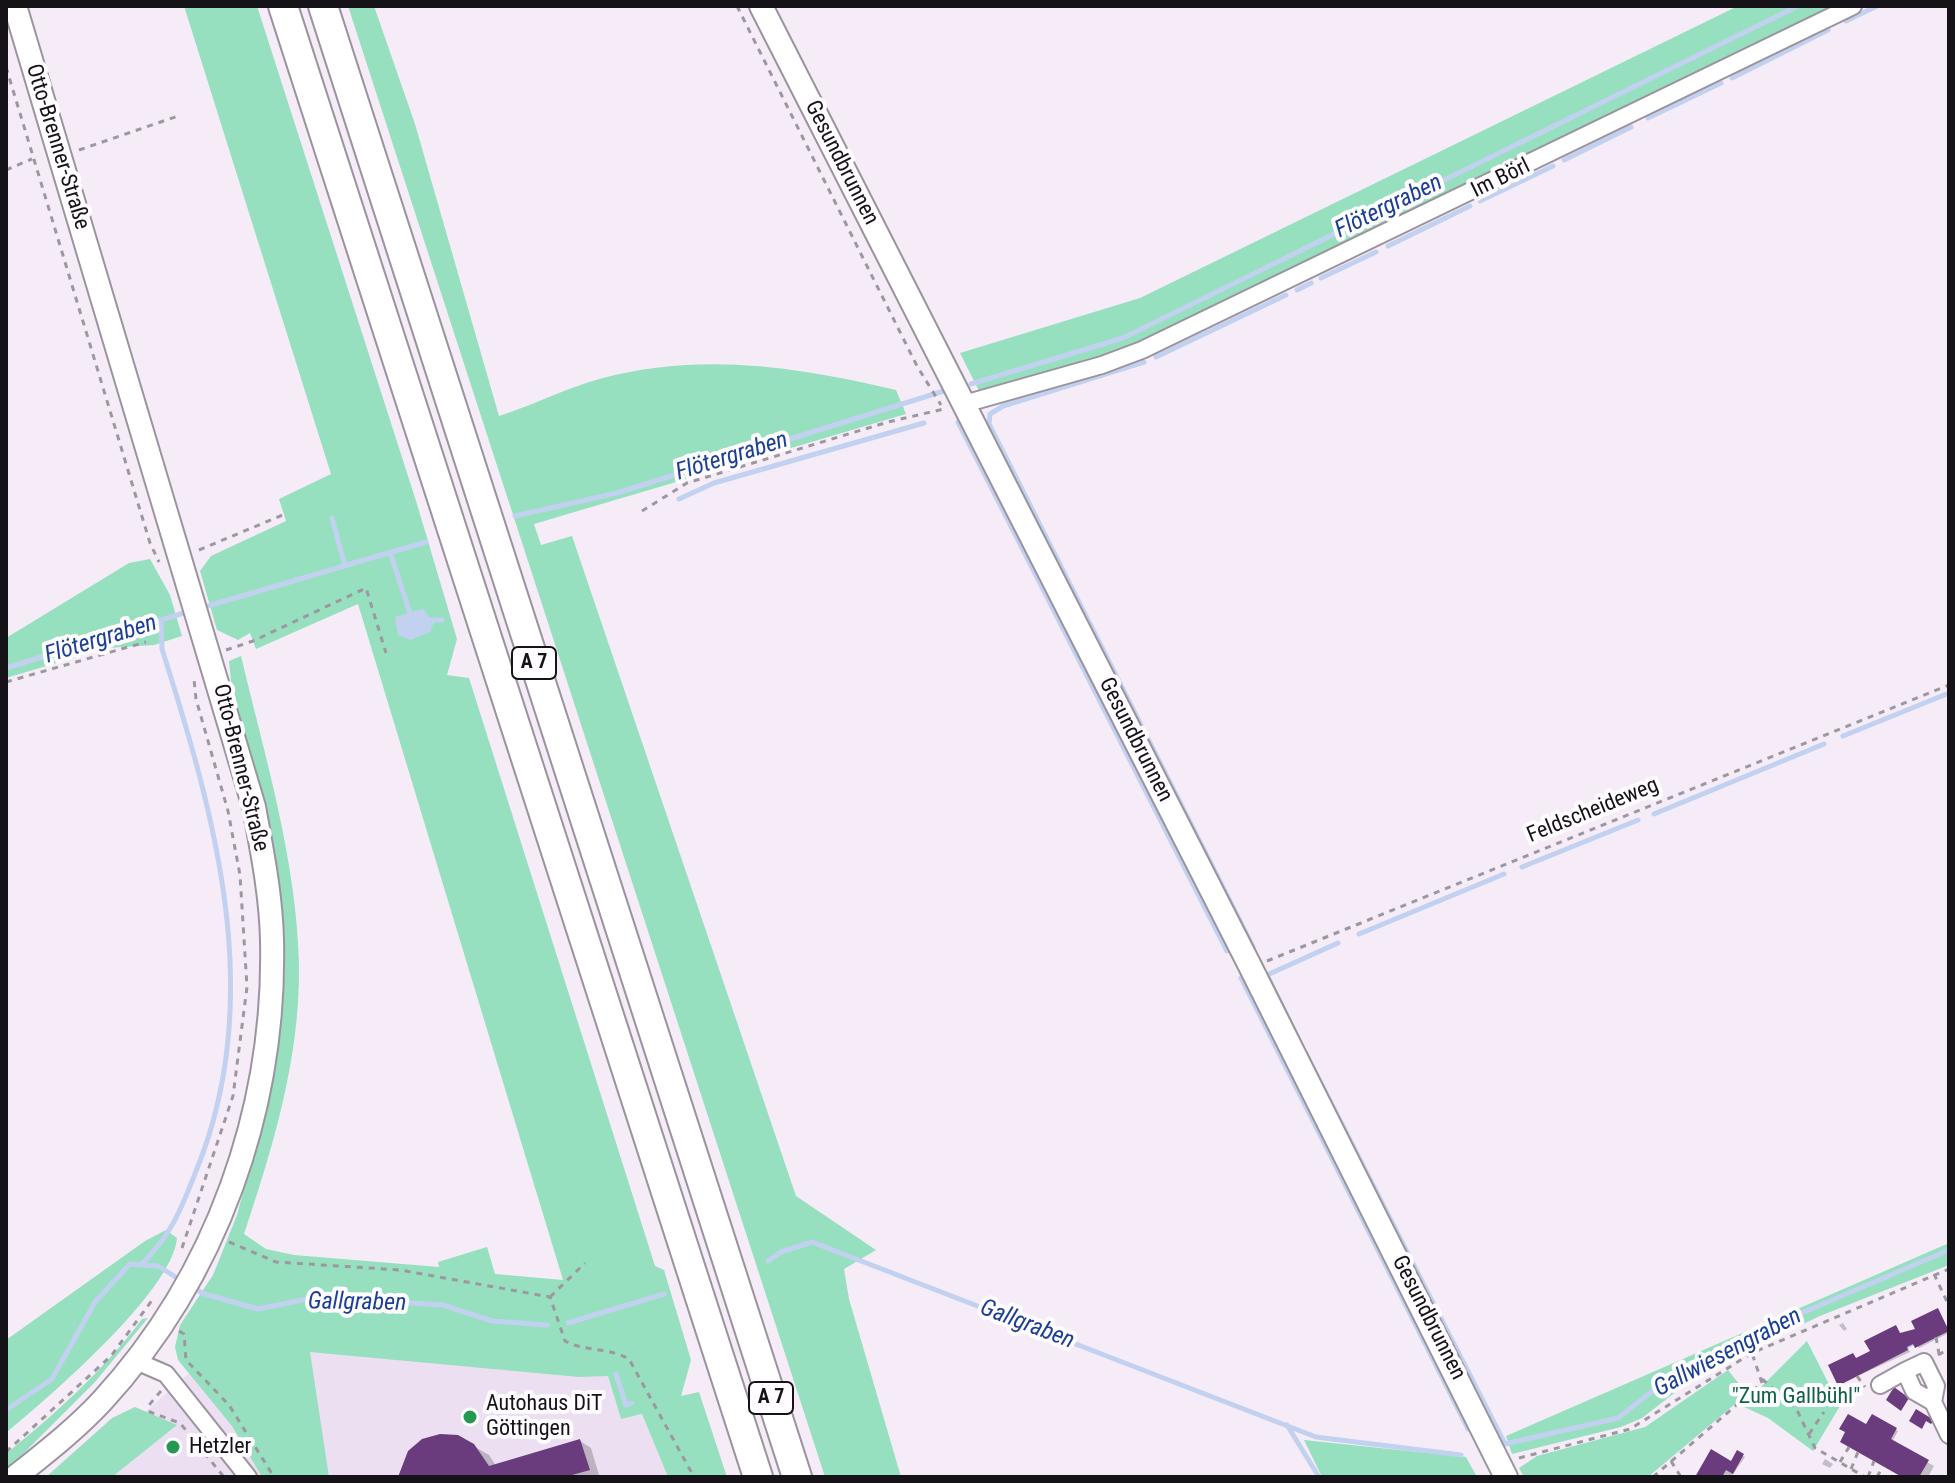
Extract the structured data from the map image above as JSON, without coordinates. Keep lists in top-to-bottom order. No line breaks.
{"streets":{"highway":["A 7"],"street":["Otto-Brenner-Straße","Gesundbrunnen","Im Börl"],"path":["Feldscheideweg"]},"crossings":[["Gesundbrunnen","Im Börl"],["Gesundbrunnen","Feldscheideweg"]],"water":["Flötergraben","Gallgraben","Gallwiesengraben"],"parks":["\"Zum Gallbühl\""],"places":["Autohaus DiT Göttingen","Hetzler"]}
